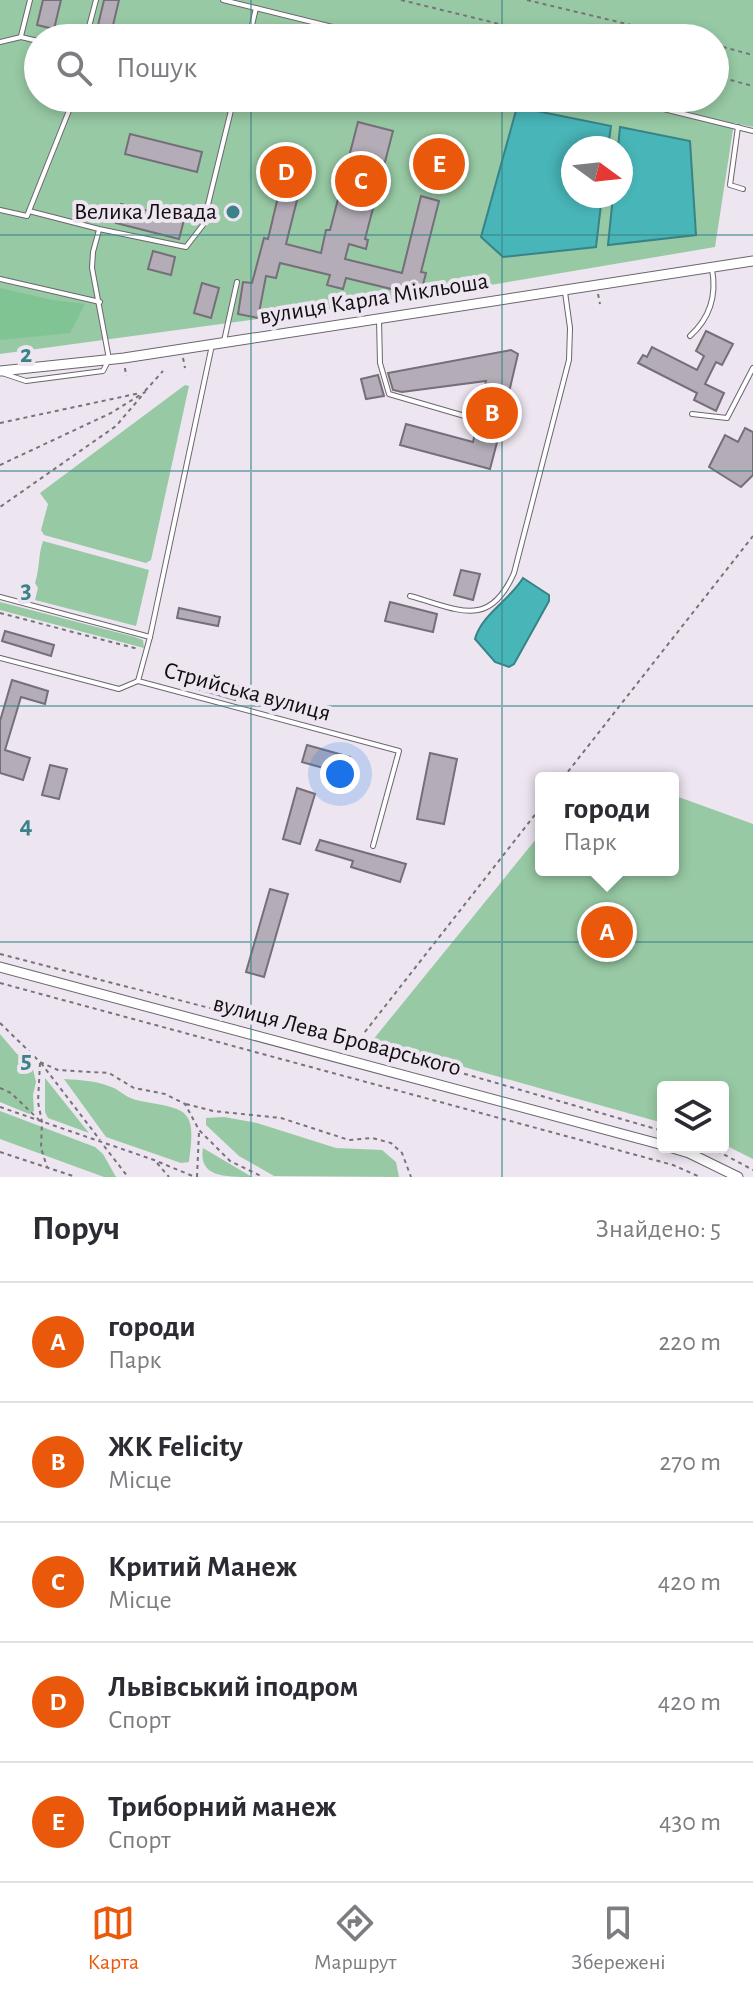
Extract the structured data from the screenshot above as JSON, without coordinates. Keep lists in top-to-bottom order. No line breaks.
{"streets":{"street":["вулиця Карла Мікльоша","вулиця Лева Броварського"],"lane":["Стрийська вулиця"]},"crossings":[["вулиця Карла Мікльоша","Стрийська вулиця"]],"places":["Велика Левада"],"north":"right","page":{"search":"Пошук","pins":["E","D","C","B","A"],"popup":["городи","Парк"],"heading":["Поруч","Знайдено: 5"],"list":[{"mark":"A","name":"городи","note":"Парк","value":"220 m"},{"mark":"B","name":"ЖК Felicity","note":"Місце","value":"270 m"},{"mark":"C","name":"Критий Манеж","note":"Місце","value":"420 m"},{"mark":"D","name":"Львівський іподром","note":"Спорт","value":"420 m"},{"mark":"E","name":"Триборний манеж","note":"Спорт","value":"430 m"}],"nav":["Карта","Маршрут","Збережені"]},"grid":{"rows":["2","3","4","5"]}}
